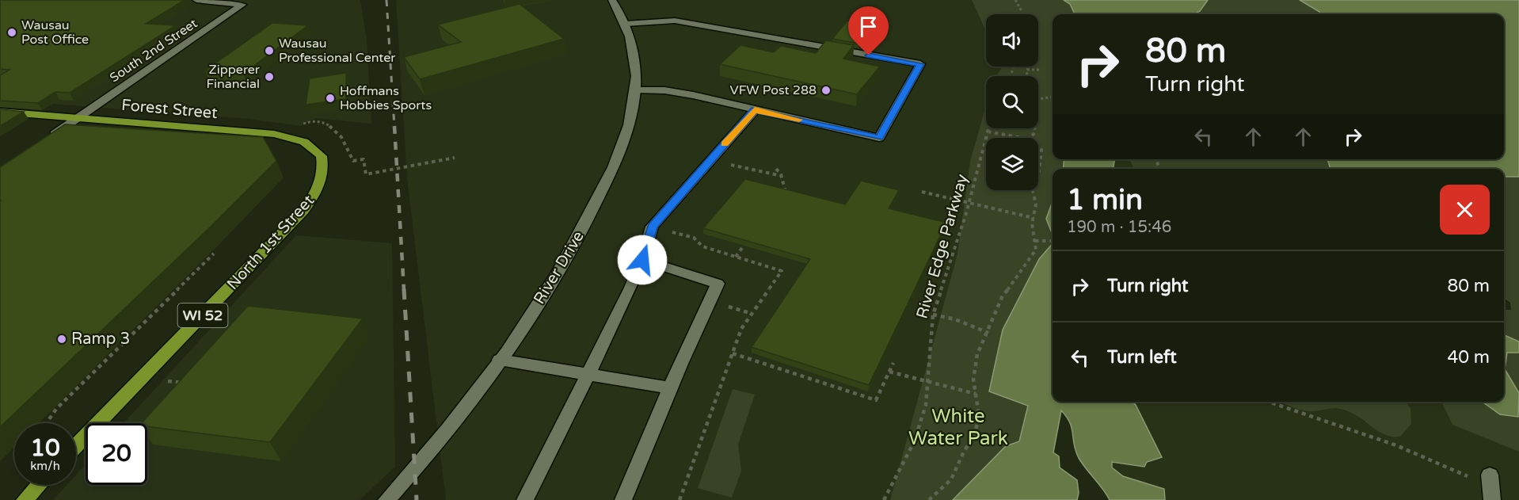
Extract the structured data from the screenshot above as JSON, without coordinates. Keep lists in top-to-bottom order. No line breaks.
{"streets":{"main road":["Forest Street","North 1st Street","WI 52"],"street":["South 2nd Street","River Drive"],"path":["River Edge Parkway"]},"crossings":[["South 2nd Street","Forest Street"],["Forest Street","North 1st Street"]],"parks":["White Water Park"],"places":["Wausau Post Office","Wausau Professional Center","Zipperer Financial","VFW Post 288","Hoffmans Hobbies Sports","Ramp 3"],"page":{"turn":["80 m","Turn right"],"heading":["1 min","190 m · 15:46"],"list":[{"name":"Turn right","value":"80 m"},{"name":"Turn left","value":"40 m"}],"speed":"10 km/h","limit":"20"}}
